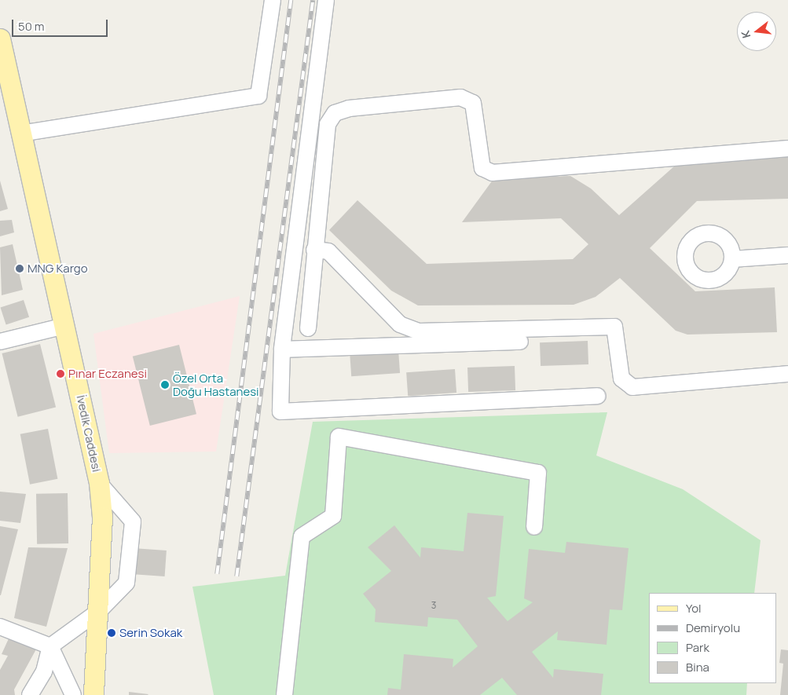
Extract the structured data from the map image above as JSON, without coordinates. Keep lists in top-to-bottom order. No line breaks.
{"streets":{"main road":["İvedik Caddesi"]},"places":["MNG Kargo","Pınar Eczanesi","Özel Orta Doğu Hastanesi","Serin Sokak"],"house_numbers":["3"],"legend":["Yol","Demiryolu","Park","Bina"],"scale_bar":"50 m","north":"left"}
